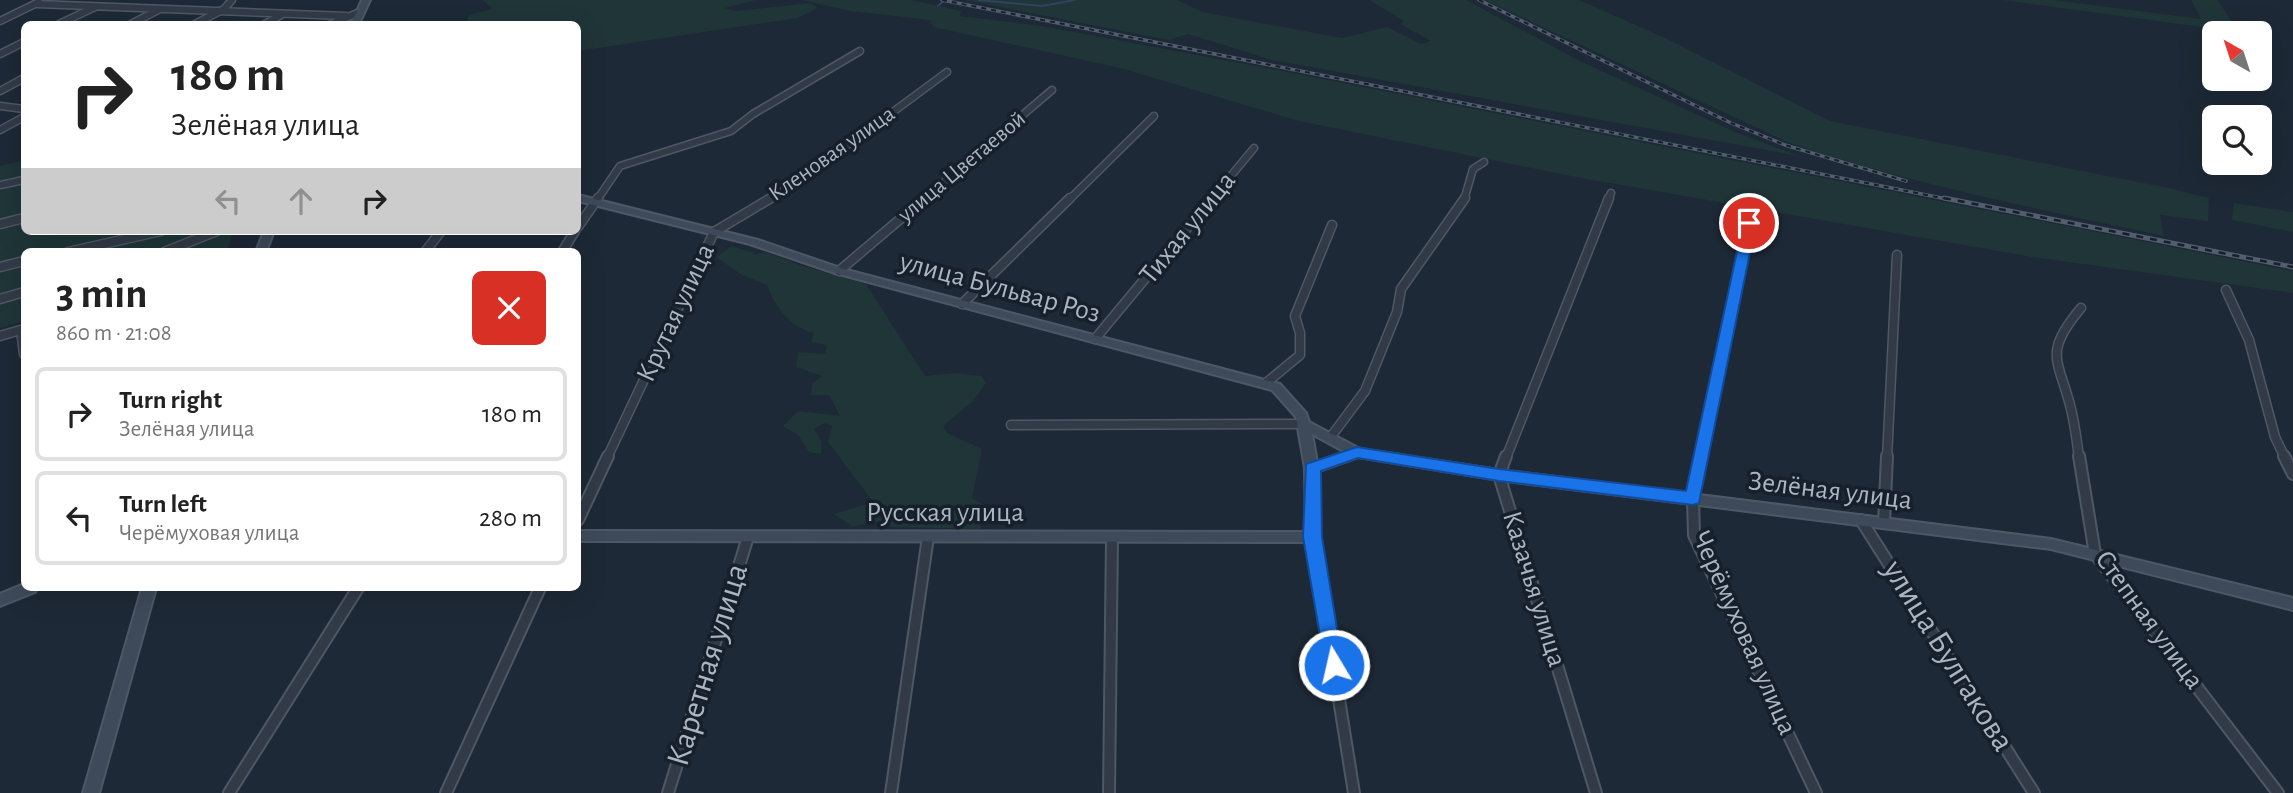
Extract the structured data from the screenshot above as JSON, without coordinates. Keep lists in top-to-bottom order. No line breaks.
{"streets":{"street":["Кленовая улица","улица Цветаевой","Тихая улица","улица Бульвар Роз","Крутая улица","Зелёная улица","Русская улица","Казачья улица","Степная улица","Черёмуховая улица","улица Булгакова","Каретная улица"]},"crossings":[["Кленовая улица","улица Бульвар Роз"],["Кленовая улица","Крутая улица"],["улица Цветаевой","улица Бульвар Роз"],["Тихая улица","улица Бульвар Роз"],["улица Бульвар Роз","Крутая улица"],["Зелёная улица","Казачья улица"],["Зелёная улица","Степная улица"],["Зелёная улица","Черёмуховая улица"],["Зелёная улица","улица Булгакова"],["Русская улица","Каретная улица"]],"north":"top left","page":{"turn":["180 m","Зелёная улица"],"heading":["3 min","860 m · 21:08"],"list":[{"name":"Turn right","note":"Зелёная улица","value":"180 m"},{"name":"Turn left","note":"Черёмуховая улица","value":"280 m"}]}}
